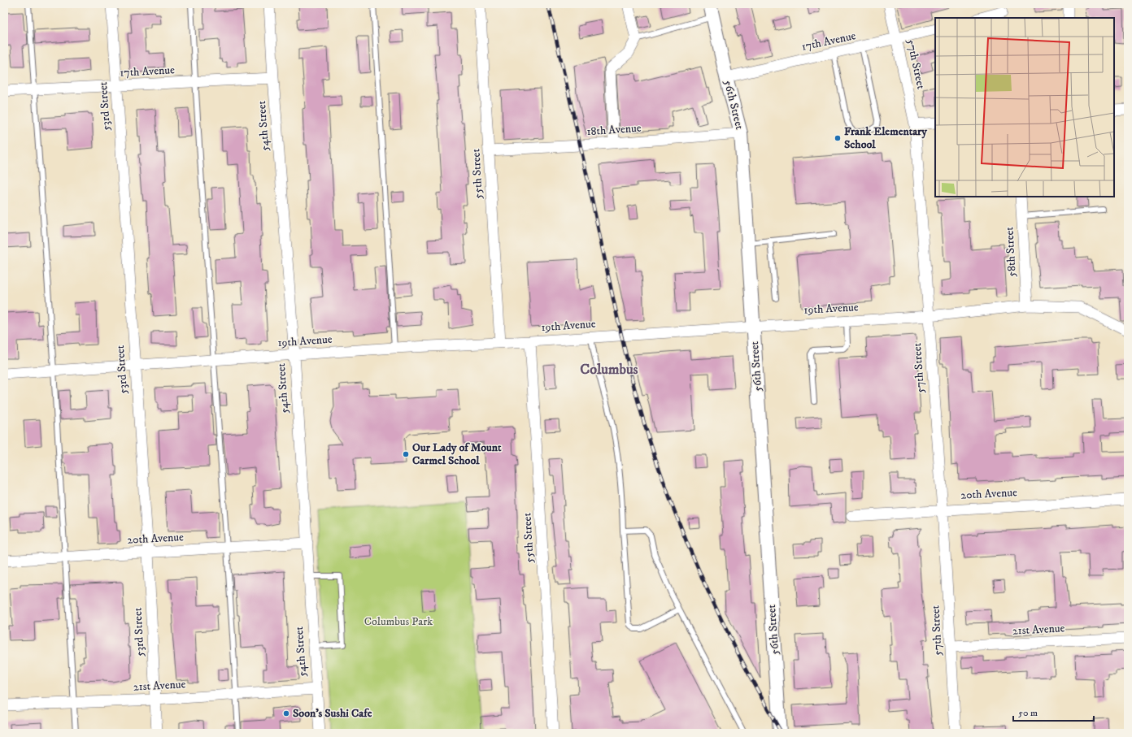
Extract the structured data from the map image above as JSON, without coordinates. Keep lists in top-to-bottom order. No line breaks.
{"streets":{"street":["17th Avenue","57th Street","56th Street","53rd Street","54th Street","18th Avenue","55th Street","58th Street","19th Avenue","20th Avenue","21st Avenue"]},"crossings":[["17th Avenue","57th Street"],["17th Avenue","56th Street"],["17th Avenue","53rd Street"],["17th Avenue","54th Street"],["57th Street","19th Avenue"],["57th Street","20th Avenue"],["57th Street","21st Avenue"],["56th Street","18th Avenue"],["56th Street","19th Avenue"],["53rd Street","19th Avenue"],["53rd Street","20th Avenue"],["53rd Street","21st Avenue"],["54th Street","19th Avenue"],["54th Street","20th Avenue"],["54th Street","21st Avenue"],["18th Avenue","55th Street"],["55th Street","19th Avenue"],["58th Street","19th Avenue"]],"districts":["Columbus"],"parks":["Columbus Park"],"places":["Frank Elementary School","Our Lady of Mount Carmel School","Soon's Sushi Cafe"],"scale_bar":"50 m"}
